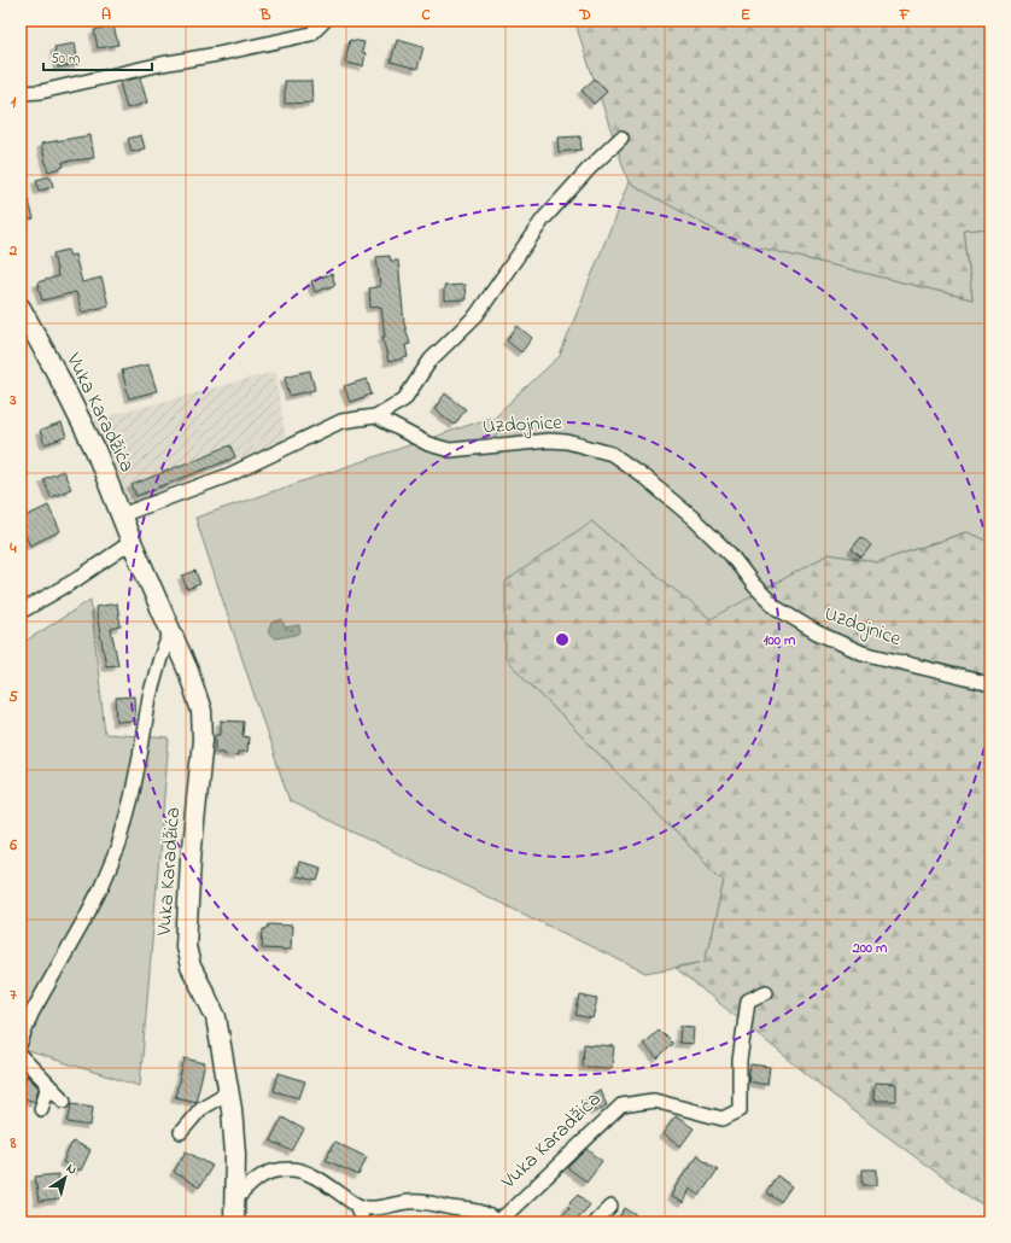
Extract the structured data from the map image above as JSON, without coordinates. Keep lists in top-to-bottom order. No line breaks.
{"streets":{"street":["Vuka Karadžića","Uzdojnice"]},"scale_bar":"50 m","north":"top right","grid":{"columns":["A","B","C","D","E","F"],"rows":["1","2","3","4","5","6","7","8"]},"rings":["100 m","200 m"]}
